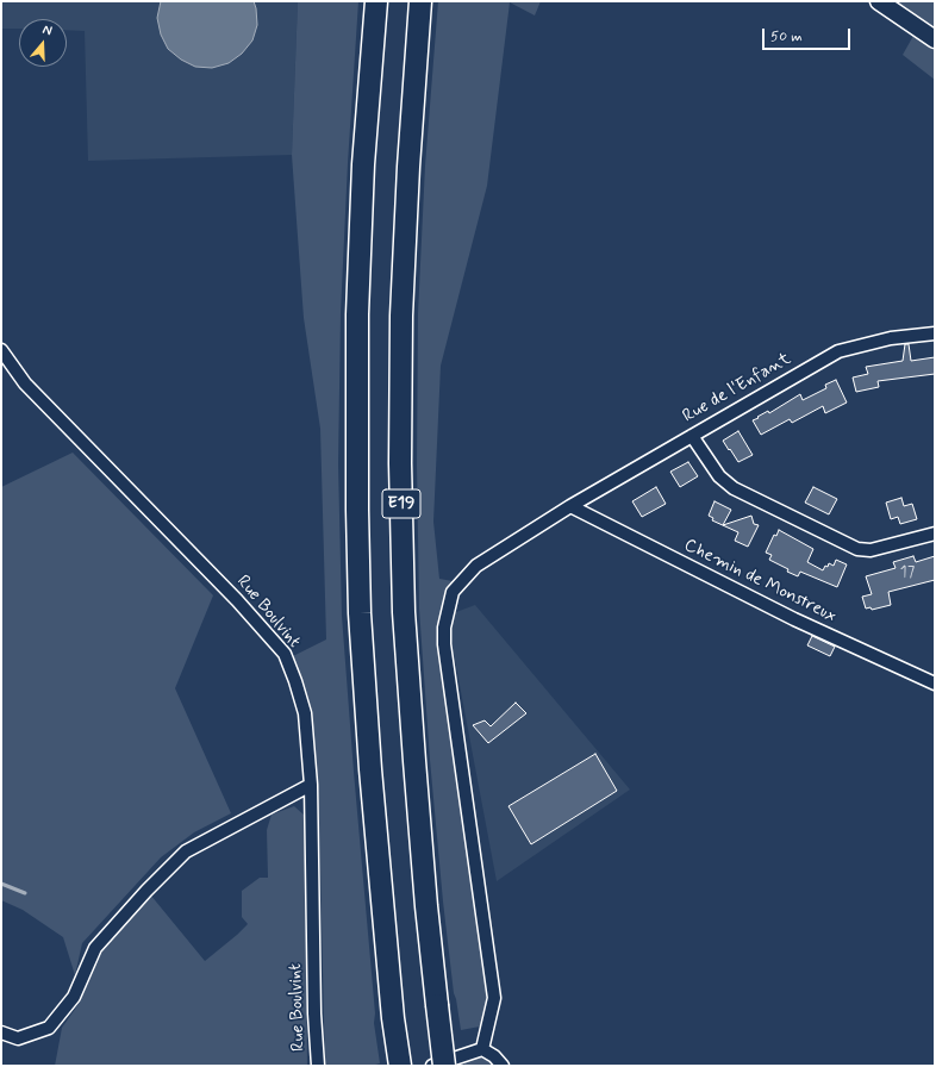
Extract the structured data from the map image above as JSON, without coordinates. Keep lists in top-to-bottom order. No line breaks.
{"streets":{"highway":["E19"],"street":["Rue de l'Enfant","Chemin de Monstreux","Rue Boulvint"]},"crossings":[["Rue de l'Enfant","Chemin de Monstreux"]],"house_numbers":["17"],"scale_bar":"50 m","north":"top"}
